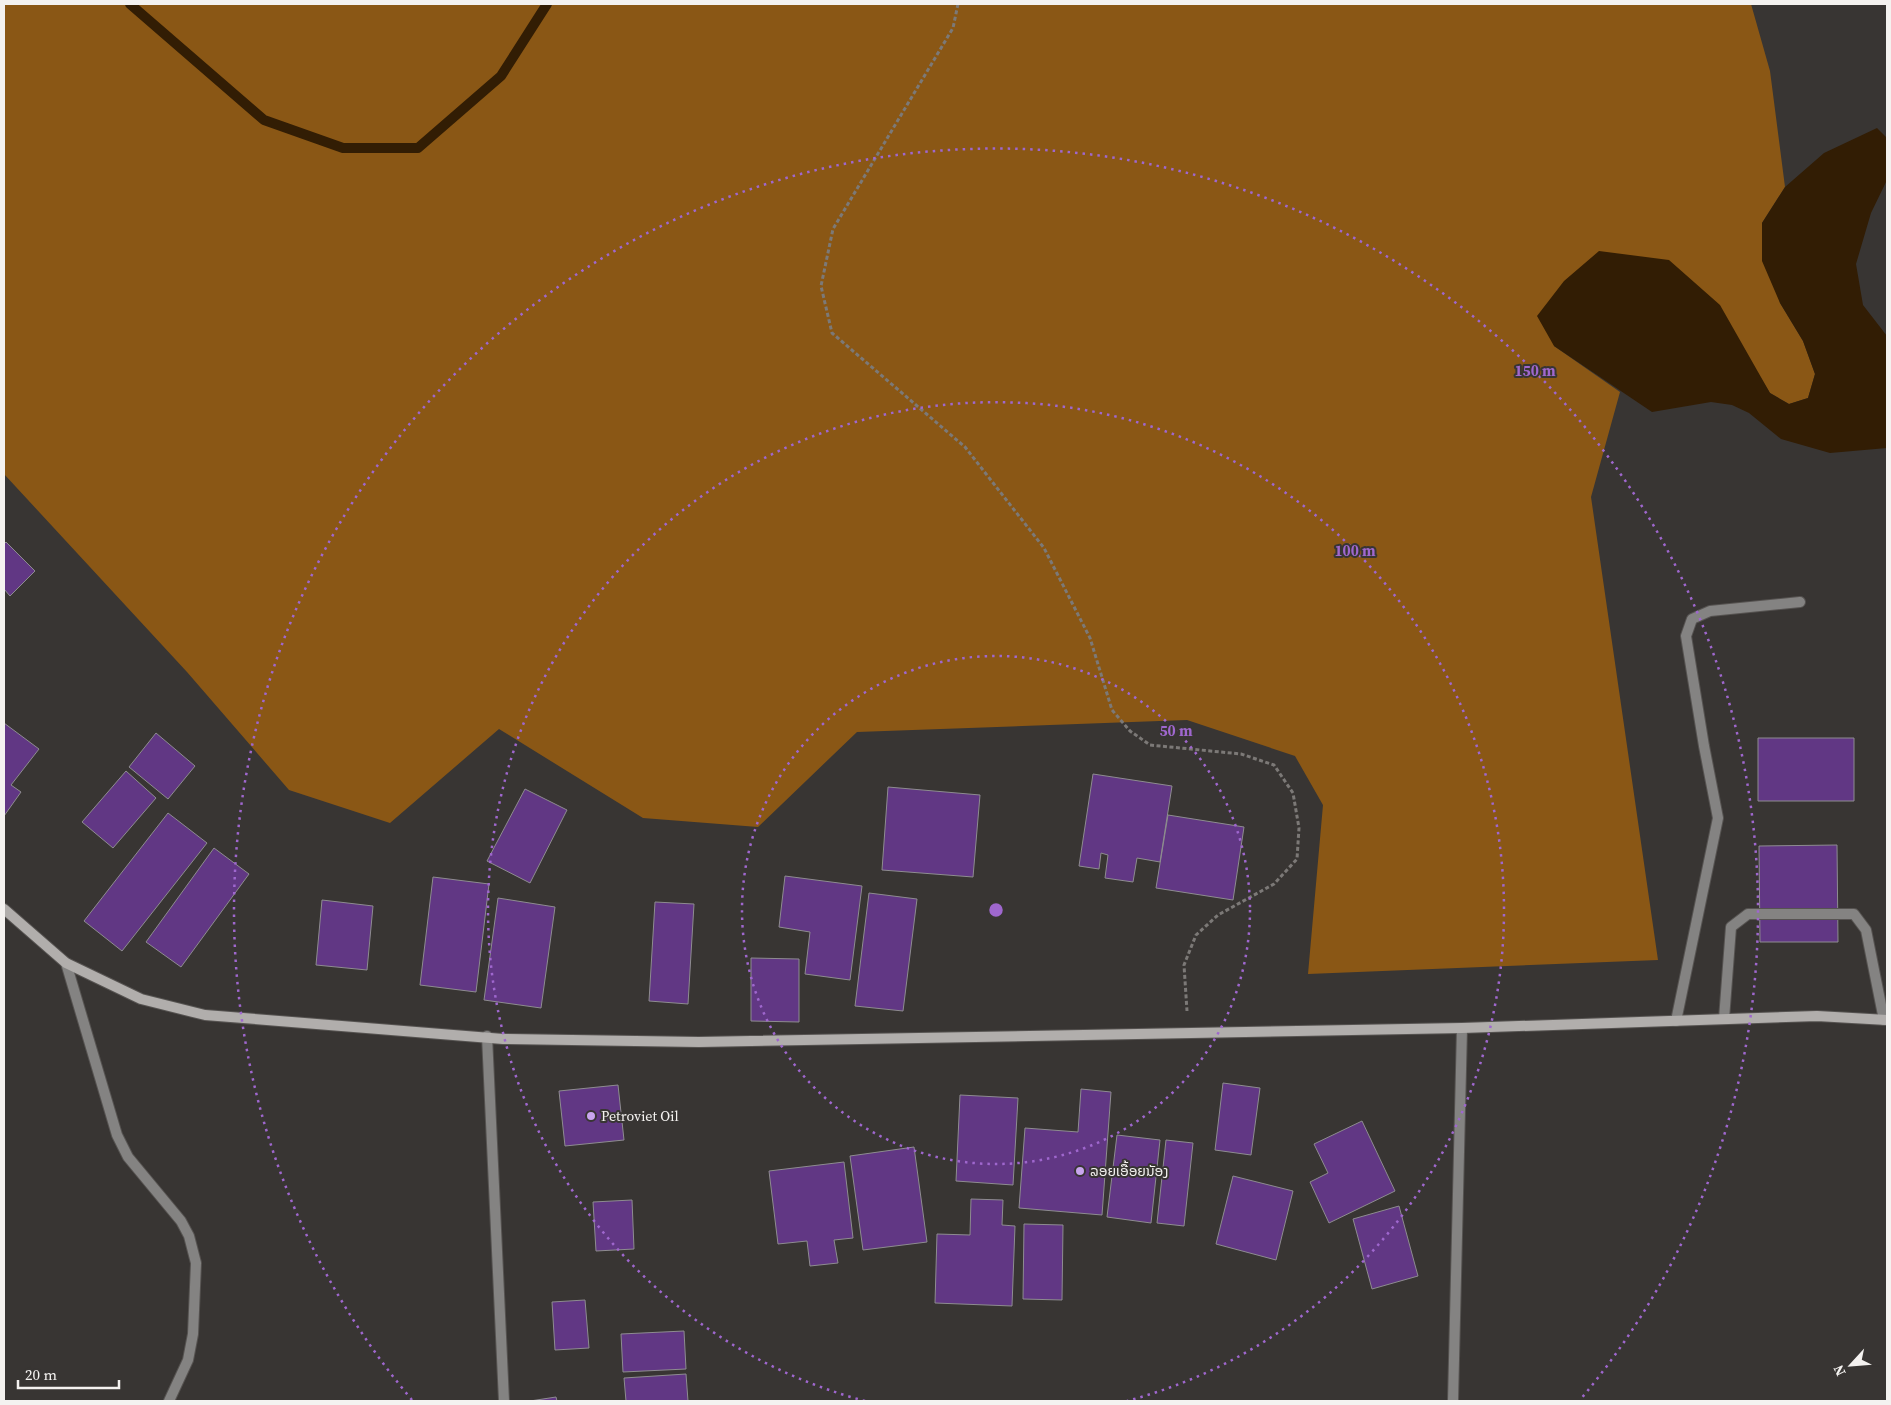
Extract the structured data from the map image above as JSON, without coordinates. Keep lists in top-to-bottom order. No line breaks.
{"places":["Petroviet Oil","ລອຍເອື້ອຍນັອງ"],"scale_bar":"20 m","north":"bottom left","rings":["150 m","100 m","50 m"]}
